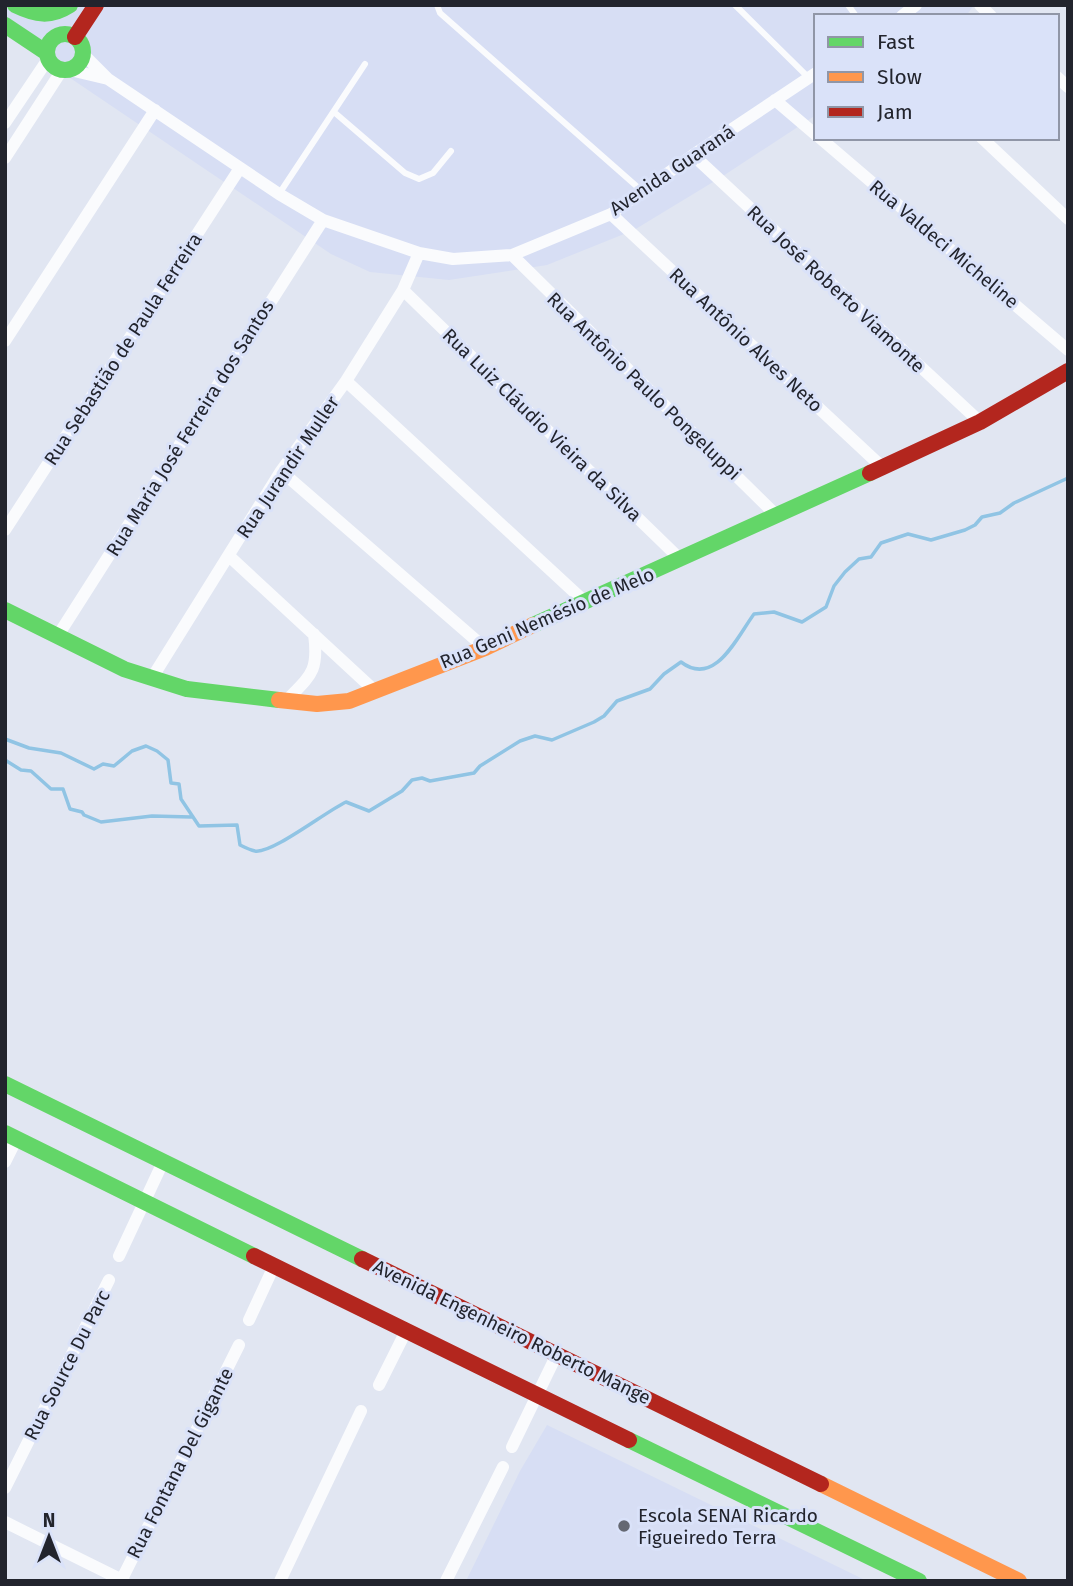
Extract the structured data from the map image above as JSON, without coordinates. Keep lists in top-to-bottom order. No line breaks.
{"streets":{"street":["Avenida Guaraná","Rua Valdeci Micheline","Rua José Roberto Viamonte","Rua Antônio Alves Neto","Rua Sebastião de Paula Ferreira","Rua Antônio Paulo Pongeluppi","Rua Luiz Cláudio Vieira da Silva","Rua Maria José Ferreira dos Santos","Rua Jurandir Muller","Rua Geni Nemésio de Melo","Avenida Engenheiro Roberto Mange","Rua Source Du Parc","Rua Fontana Del Gigante"]},"crossings":[["Avenida Guaraná","Rua José Roberto Viamonte"],["Avenida Guaraná","Rua Antônio Alves Neto"],["Avenida Guaraná","Rua Sebastião de Paula Ferreira"],["Avenida Guaraná","Rua Antônio Paulo Pongeluppi"],["Avenida Guaraná","Rua Maria José Ferreira dos Santos"],["Avenida Guaraná","Rua Jurandir Muller"],["Rua José Roberto Viamonte","Rua Geni Nemésio de Melo"],["Rua Antônio Alves Neto","Rua Geni Nemésio de Melo"],["Rua Antônio Paulo Pongeluppi","Rua Geni Nemésio de Melo"],["Rua Luiz Cláudio Vieira da Silva","Rua Jurandir Muller"],["Rua Luiz Cláudio Vieira da Silva","Rua Geni Nemésio de Melo"],["Rua Maria José Ferreira dos Santos","Rua Geni Nemésio de Melo"],["Rua Jurandir Muller","Rua Geni Nemésio de Melo"]],"places":["Escola SENAI Ricardo Figueiredo Terra"],"legend":["Fast","Slow","Jam"],"north":"top"}
